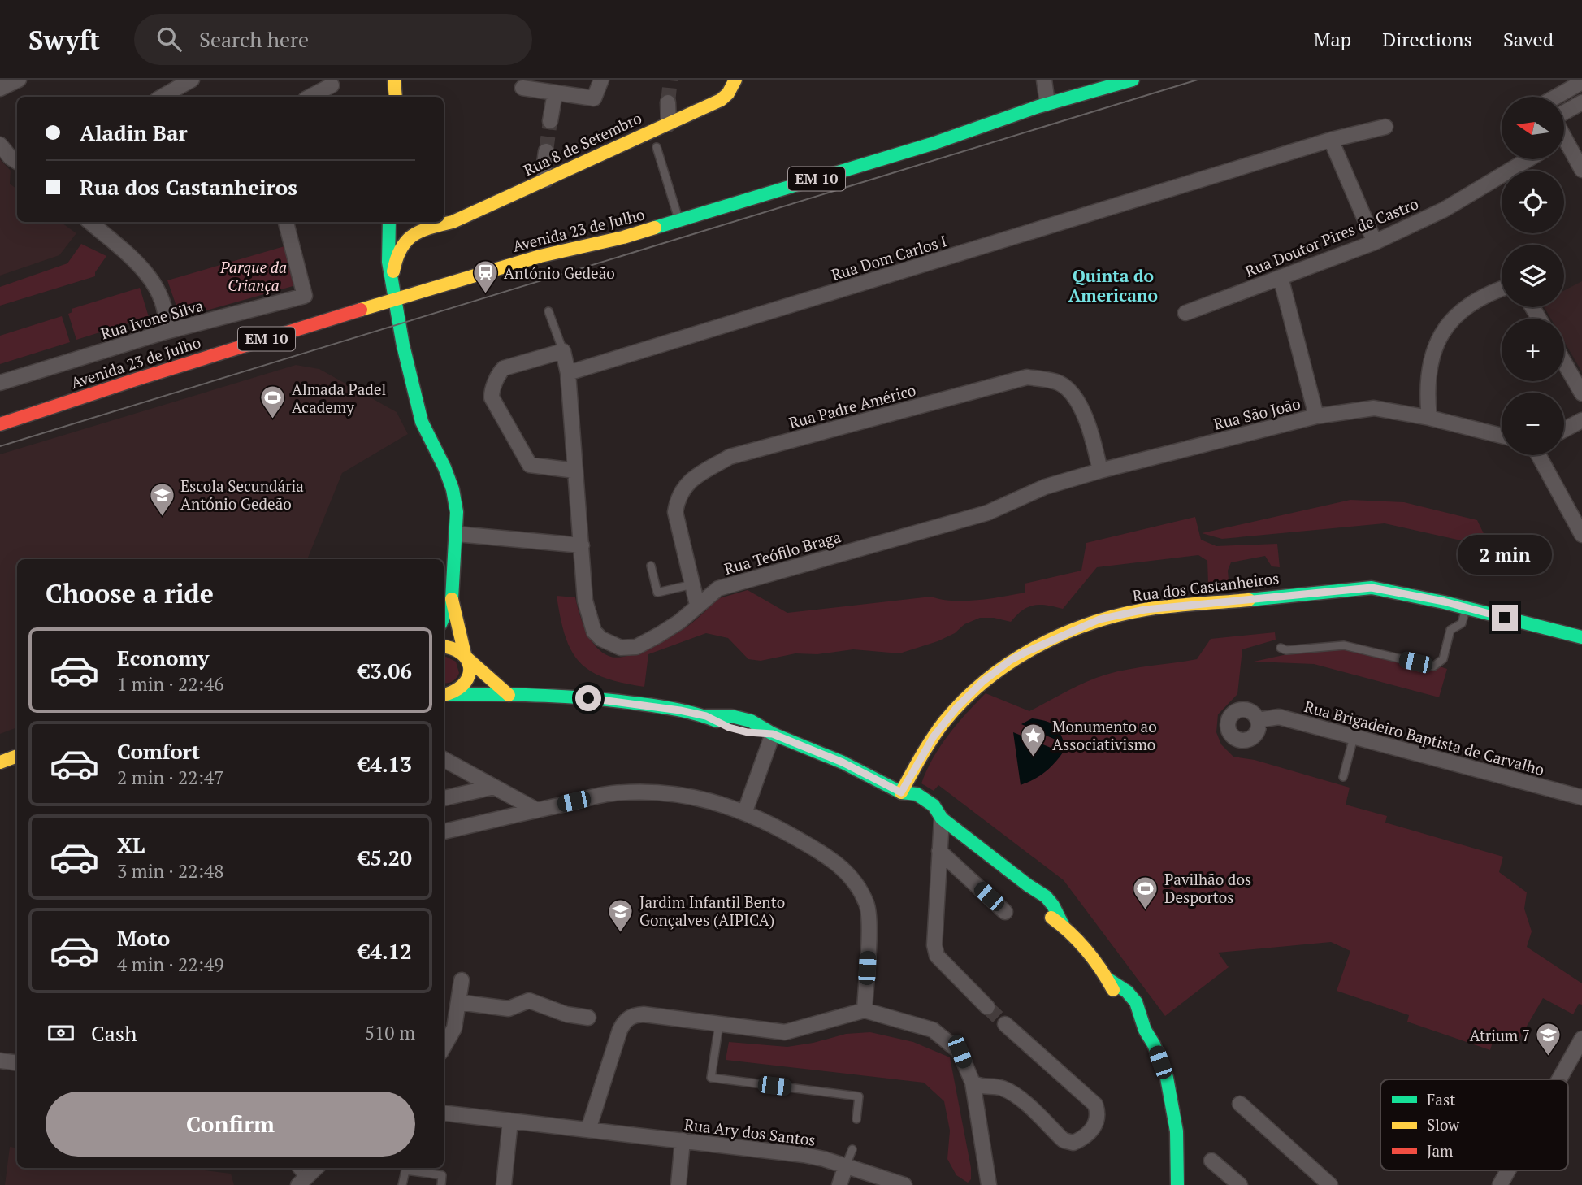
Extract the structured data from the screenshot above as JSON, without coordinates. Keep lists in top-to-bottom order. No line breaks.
{"streets":{"street":["Rua 8 de Setembro","EM 10","Avenida 23 de Julho","Rua Doutor Pires de Castro","Rua Dom Carlos I","Rua Ivone Silva","Rua Padre Américo","Rua São João","Rua Teófilo Braga","Rua dos Castanheiros","Rua Brigadeiro Baptista de Carvalho","Rua Ary dos Santos"]},"crossings":[["Rua Padre Américo","Rua São João"],["Rua Padre Américo","Rua Teófilo Braga"],["Rua São João","Rua Teófilo Braga"]],"districts":["Quinta do Americano"],"parks":["Parque da Criança"],"places":{"station":["António Gedeão"],"sports":["Almada Padel Academy","Pavilhão dos Desportos"],"school or university":["Escola Secundária António Gedeão","Jardim Infantil Bento Gonçalves (AIPICA)","Atrium 7"],"place":["Monumento ao Associativismo"]},"legend":["Fast","Slow","Jam"],"north":"left","page":{"header":"Swyft","search":"Search here","nav":["Map","Directions","Saved"],"map_buttons":["+","−"],"banner":["Aladin Bar","Rua dos Castanheiros"],"bubble":"2 min","heading":"Choose a ride","list":[{"name":"Economy","note":"1 min · 22:46","value":"€3.06"},{"name":"Comfort","note":"2 min · 22:47","value":"€4.13"},{"name":"XL","note":"3 min · 22:48","value":"€5.20"},{"name":"Moto","note":"4 min · 22:49","value":"€4.12"}],"pay":["Cash","510 m"],"buttons":"Confirm"}}
